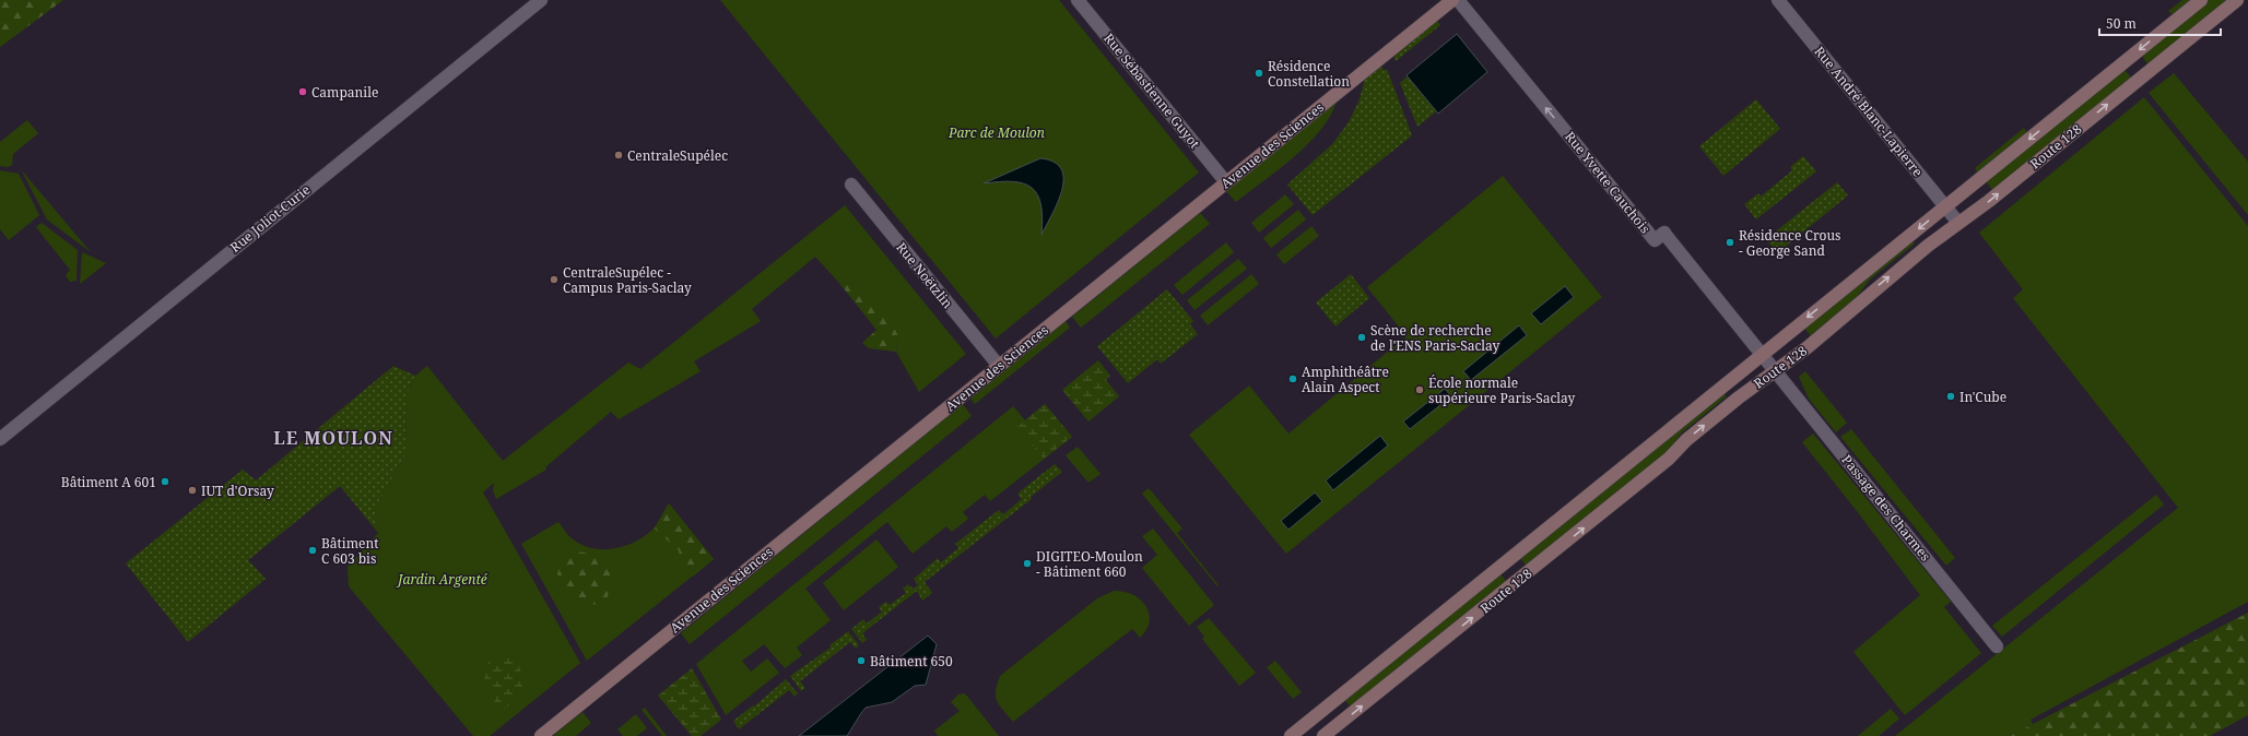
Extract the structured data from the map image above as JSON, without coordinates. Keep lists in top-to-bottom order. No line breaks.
{"streets":{"main road":["Avenue des Sciences","Route 128"],"street":["Rue Sébastienne Guyot","Rue André Blanc-Lapierre","Rue Yvette Cauchois","Rue Joliot-Curie","Rue Noëtzlin","Passage des Charmes"]},"crossings":[["Rue Sébastienne Guyot","Avenue des Sciences"],["Rue André Blanc-Lapierre","Route 128"],["Avenue des Sciences","Rue Noëtzlin"],["Route 128","Rue Yvette Cauchois"],["Route 128","Passage des Charmes"],["Rue Yvette Cauchois","Passage des Charmes"]],"one_way":["Rue Yvette Cauchois"],"districts":["LE MOULON"],"parks":["Parc de Moulon","Jardin Argenté"],"places":["Résidence Constellation","Campanile","CentraleSupélec","Résidence Crous - George Sand","CentraleSupélec - Campus Paris-Saclay","Scène de recherche de l'ENS Paris-Saclay","Amphithéâtre Alain Aspect","École normale supérieure Paris-Saclay","In'Cube","Bâtiment A 601","IUT d'Orsay","Bâtiment C 603 bis","DIGITEO-Moulon - Bâtiment 660","Bâtiment 650"],"scale_bar":"50 m"}
